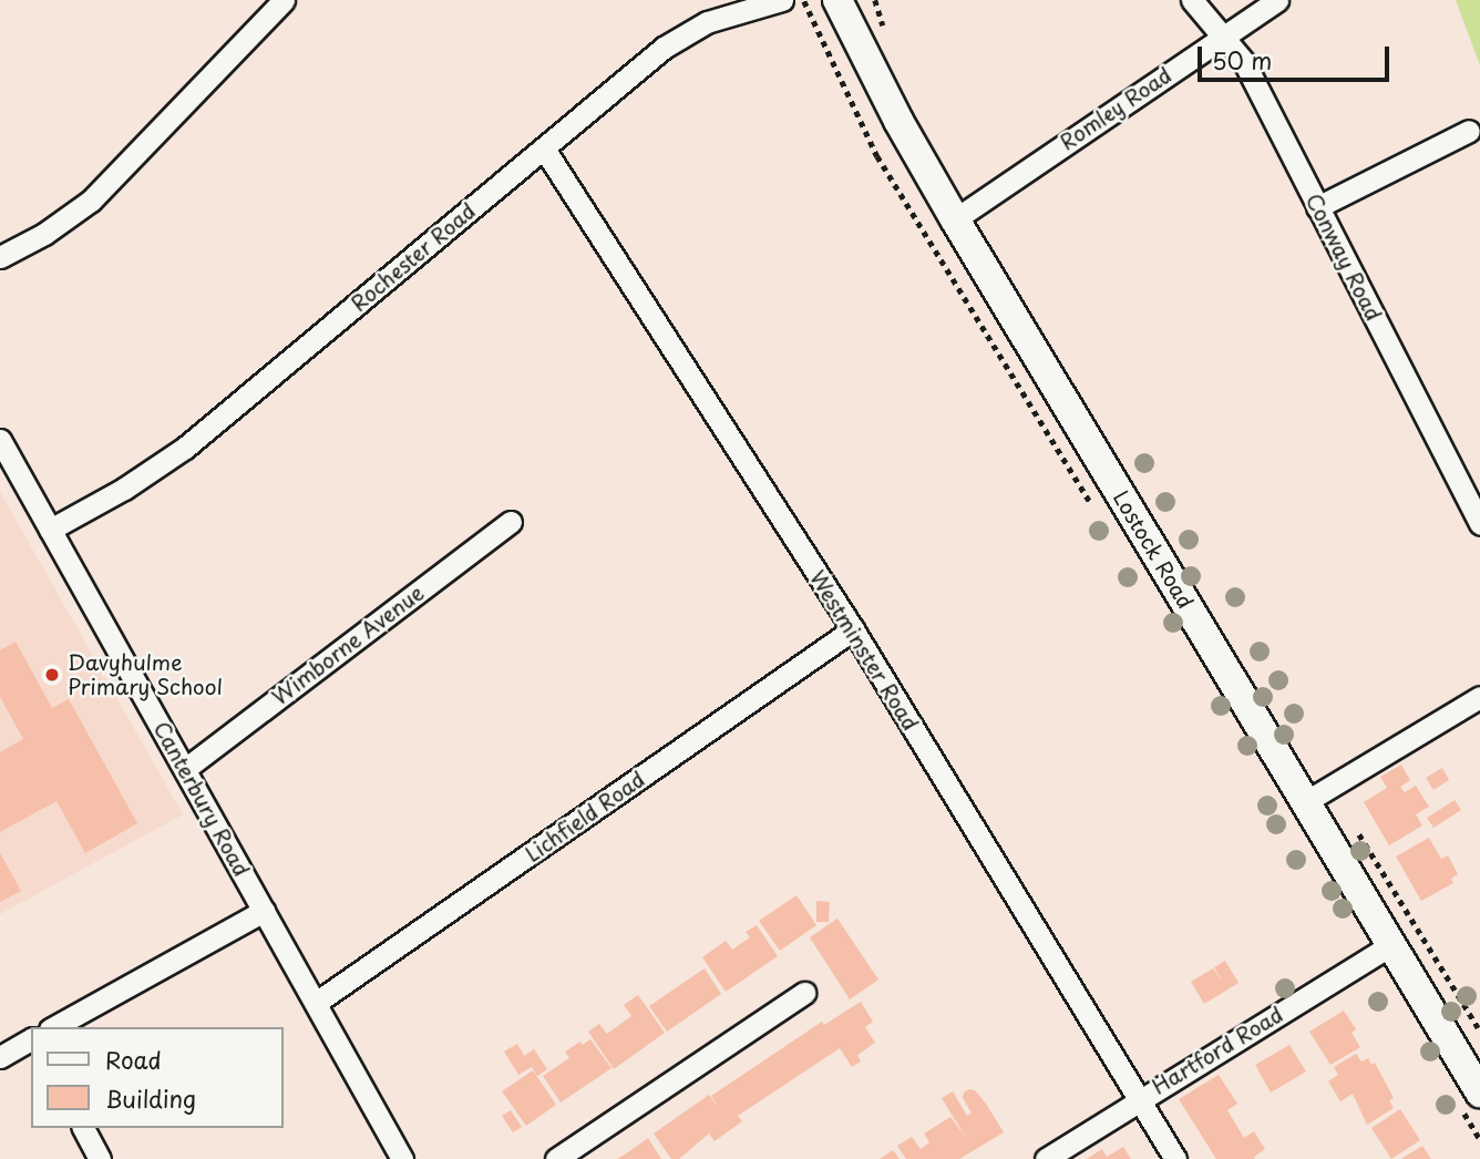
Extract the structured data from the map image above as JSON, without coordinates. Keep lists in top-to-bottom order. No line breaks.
{"streets":{"main road":["Lostock Road"],"street":["Romley Road","Rochester Road","Conway Road","Wimborne Avenue","Westminster Road","Canterbury Road","Lichfield Road","Hartford Road"]},"crossings":[["Romley Road","Conway Road"],["Romley Road","Lostock Road"],["Rochester Road","Westminster Road"],["Rochester Road","Canterbury Road"],["Lostock Road","Hartford Road"],["Wimborne Avenue","Canterbury Road"],["Westminster Road","Lichfield Road"],["Westminster Road","Hartford Road"],["Canterbury Road","Lichfield Road"]],"places":["Davyhulme Primary School"],"legend":["Road","Building"],"scale_bar":"50 m"}
